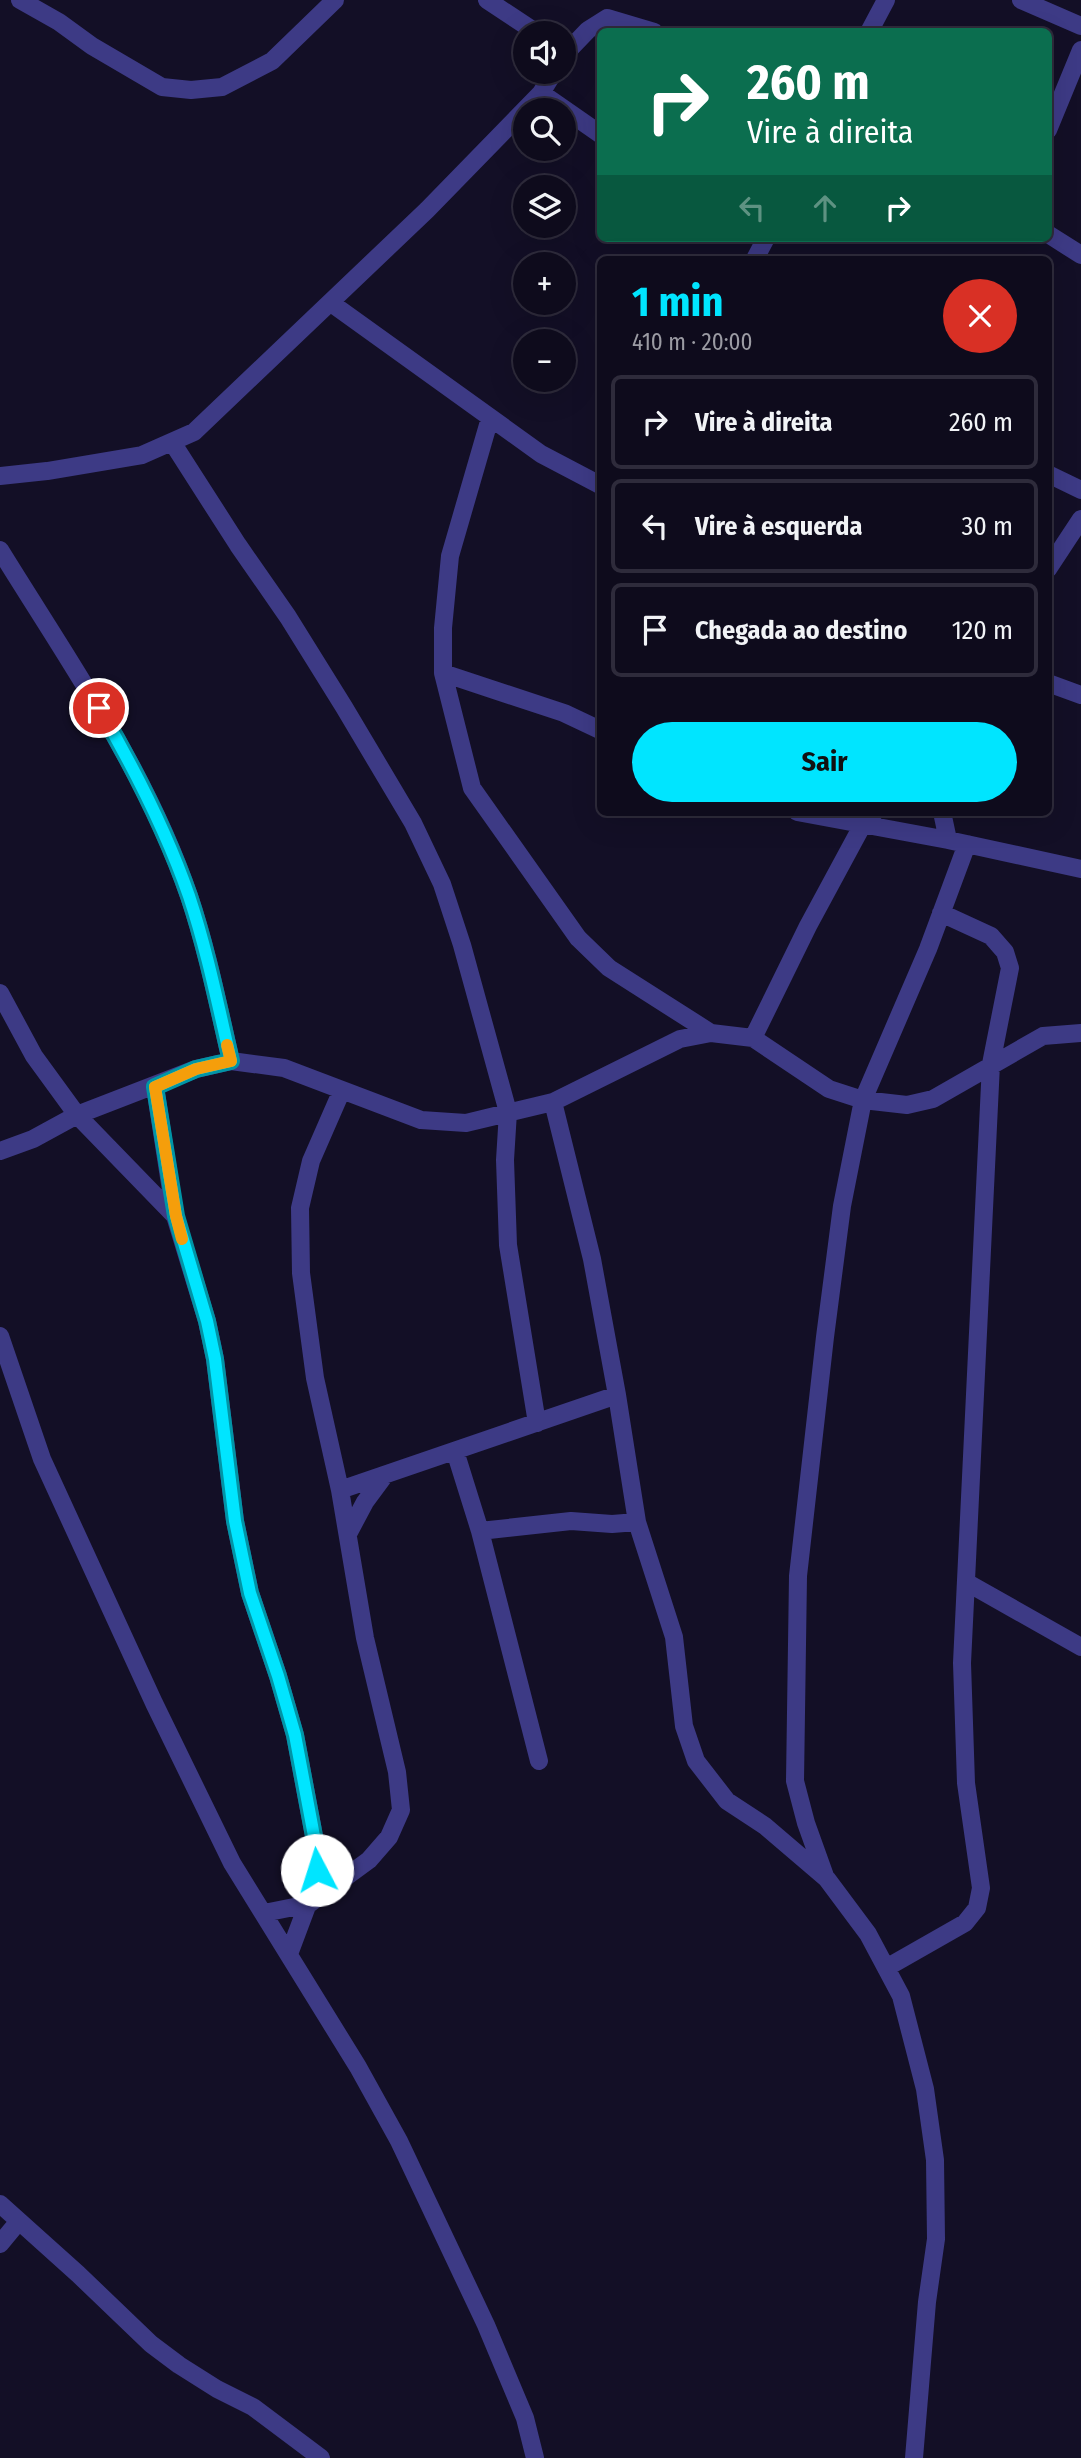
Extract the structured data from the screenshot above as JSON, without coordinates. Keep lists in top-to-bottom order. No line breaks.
{"page":{"map_buttons":["+","−"],"turn":["260 m","Vire à direita"],"heading":["1 min","410 m · 20:00"],"list":[{"name":"Vire à direita","value":"260 m"},{"name":"Vire à esquerda","value":"30 m"},{"name":"Chegada ao destino","value":"120 m"}],"buttons":"Sair"}}
